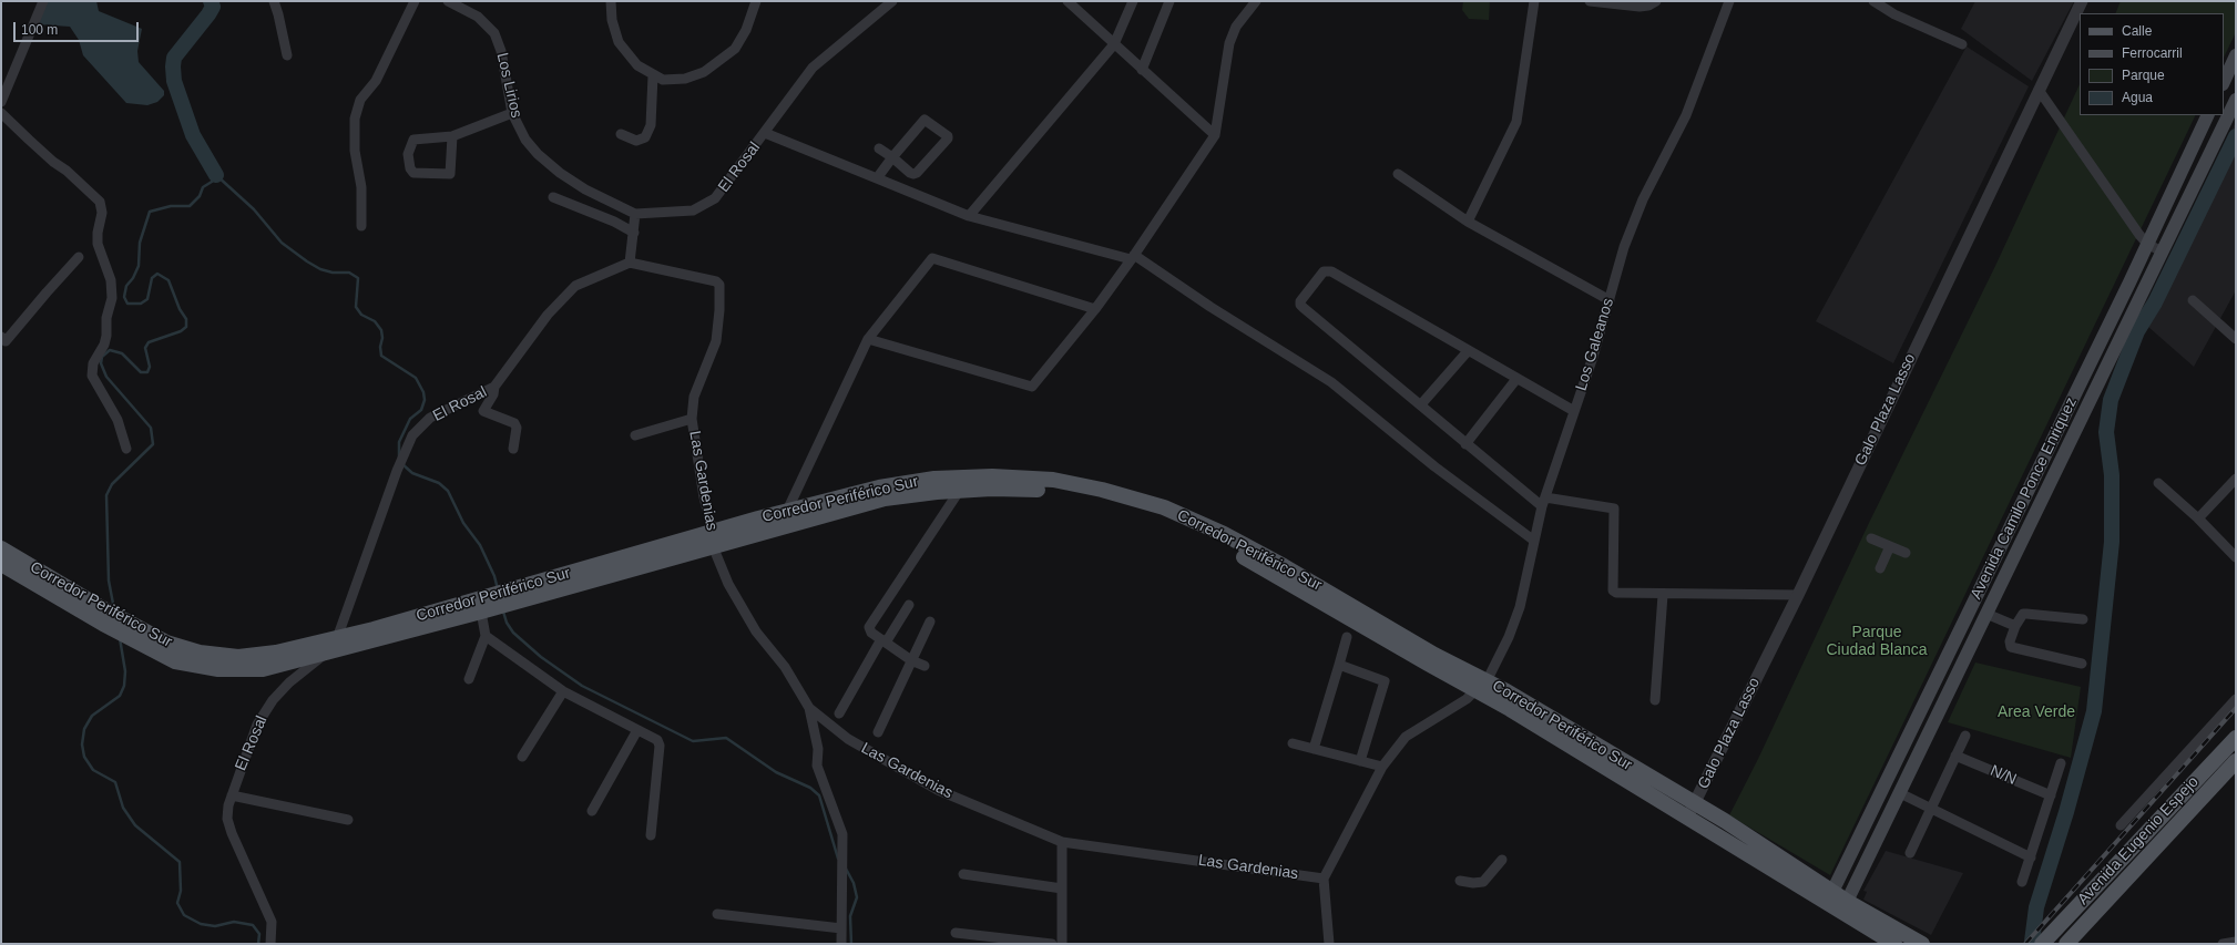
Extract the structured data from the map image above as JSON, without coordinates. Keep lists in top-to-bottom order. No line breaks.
{"streets":{"main road":["Avenida Camilo Ponce Enriquez","Corredor Periférico Sur","Avenida Eugenio Espejo"],"street":["Los Lirios","El Rosal","Los Galeanos","Galo Plaza Lasso","Las Gardenias","N/N"]},"crossings":[["Los Lirios","El Rosal"],["El Rosal","Las Gardenias"],["El Rosal","Corredor Periférico Sur"],["Los Galeanos","Corredor Periférico Sur"],["Galo Plaza Lasso","Corredor Periférico Sur"],["Las Gardenias","Corredor Periférico Sur"],["Avenida Camilo Ponce Enriquez","Corredor Periférico Sur"]],"parks":["Parque Ciudad Blanca","Area Verde"],"legend":["Calle","Ferrocarril","Parque","Agua"],"scale_bar":"100 m"}
